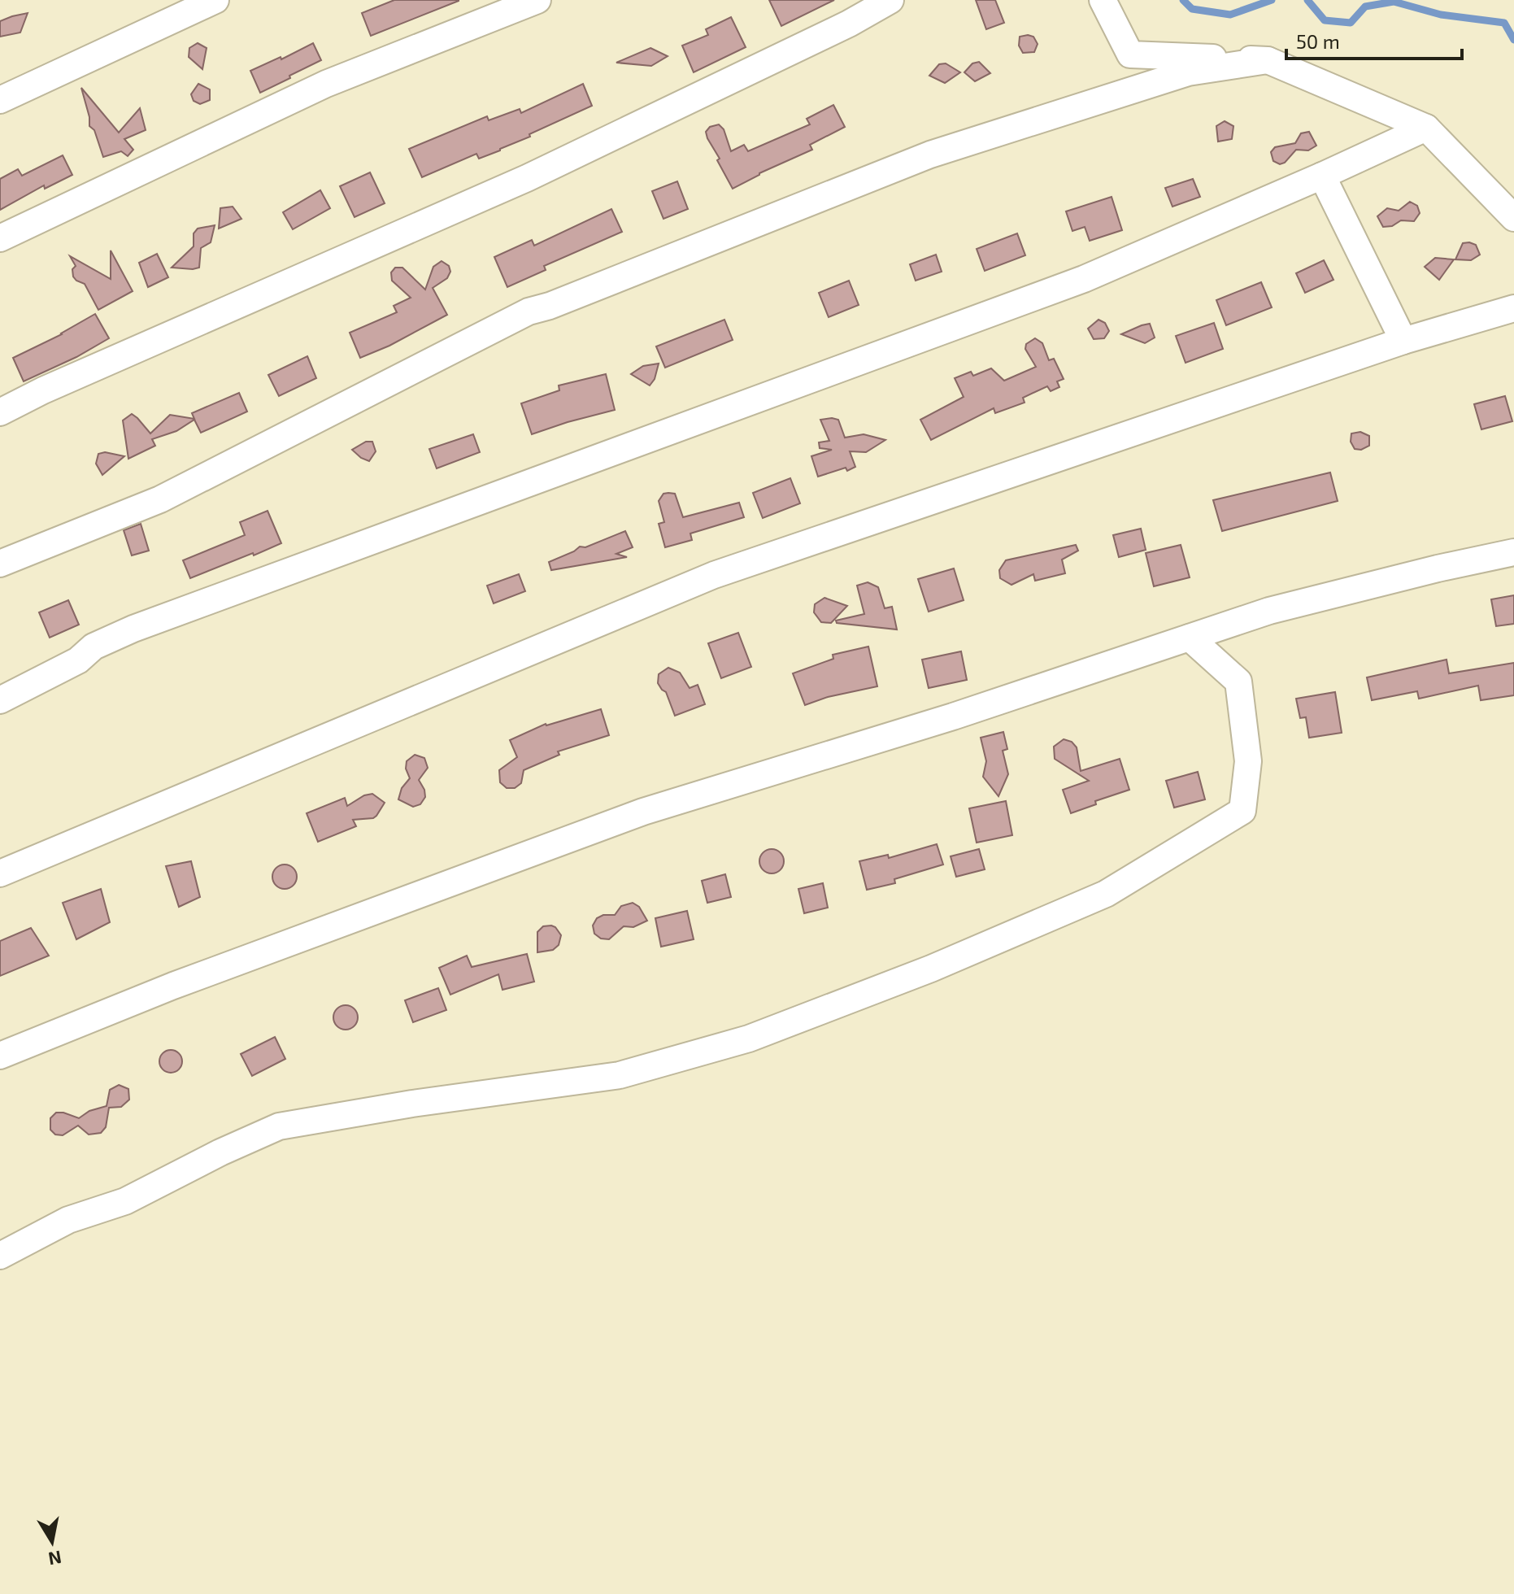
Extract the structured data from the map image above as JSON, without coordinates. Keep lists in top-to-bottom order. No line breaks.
{"scale_bar":"50 m","north":"bottom"}
